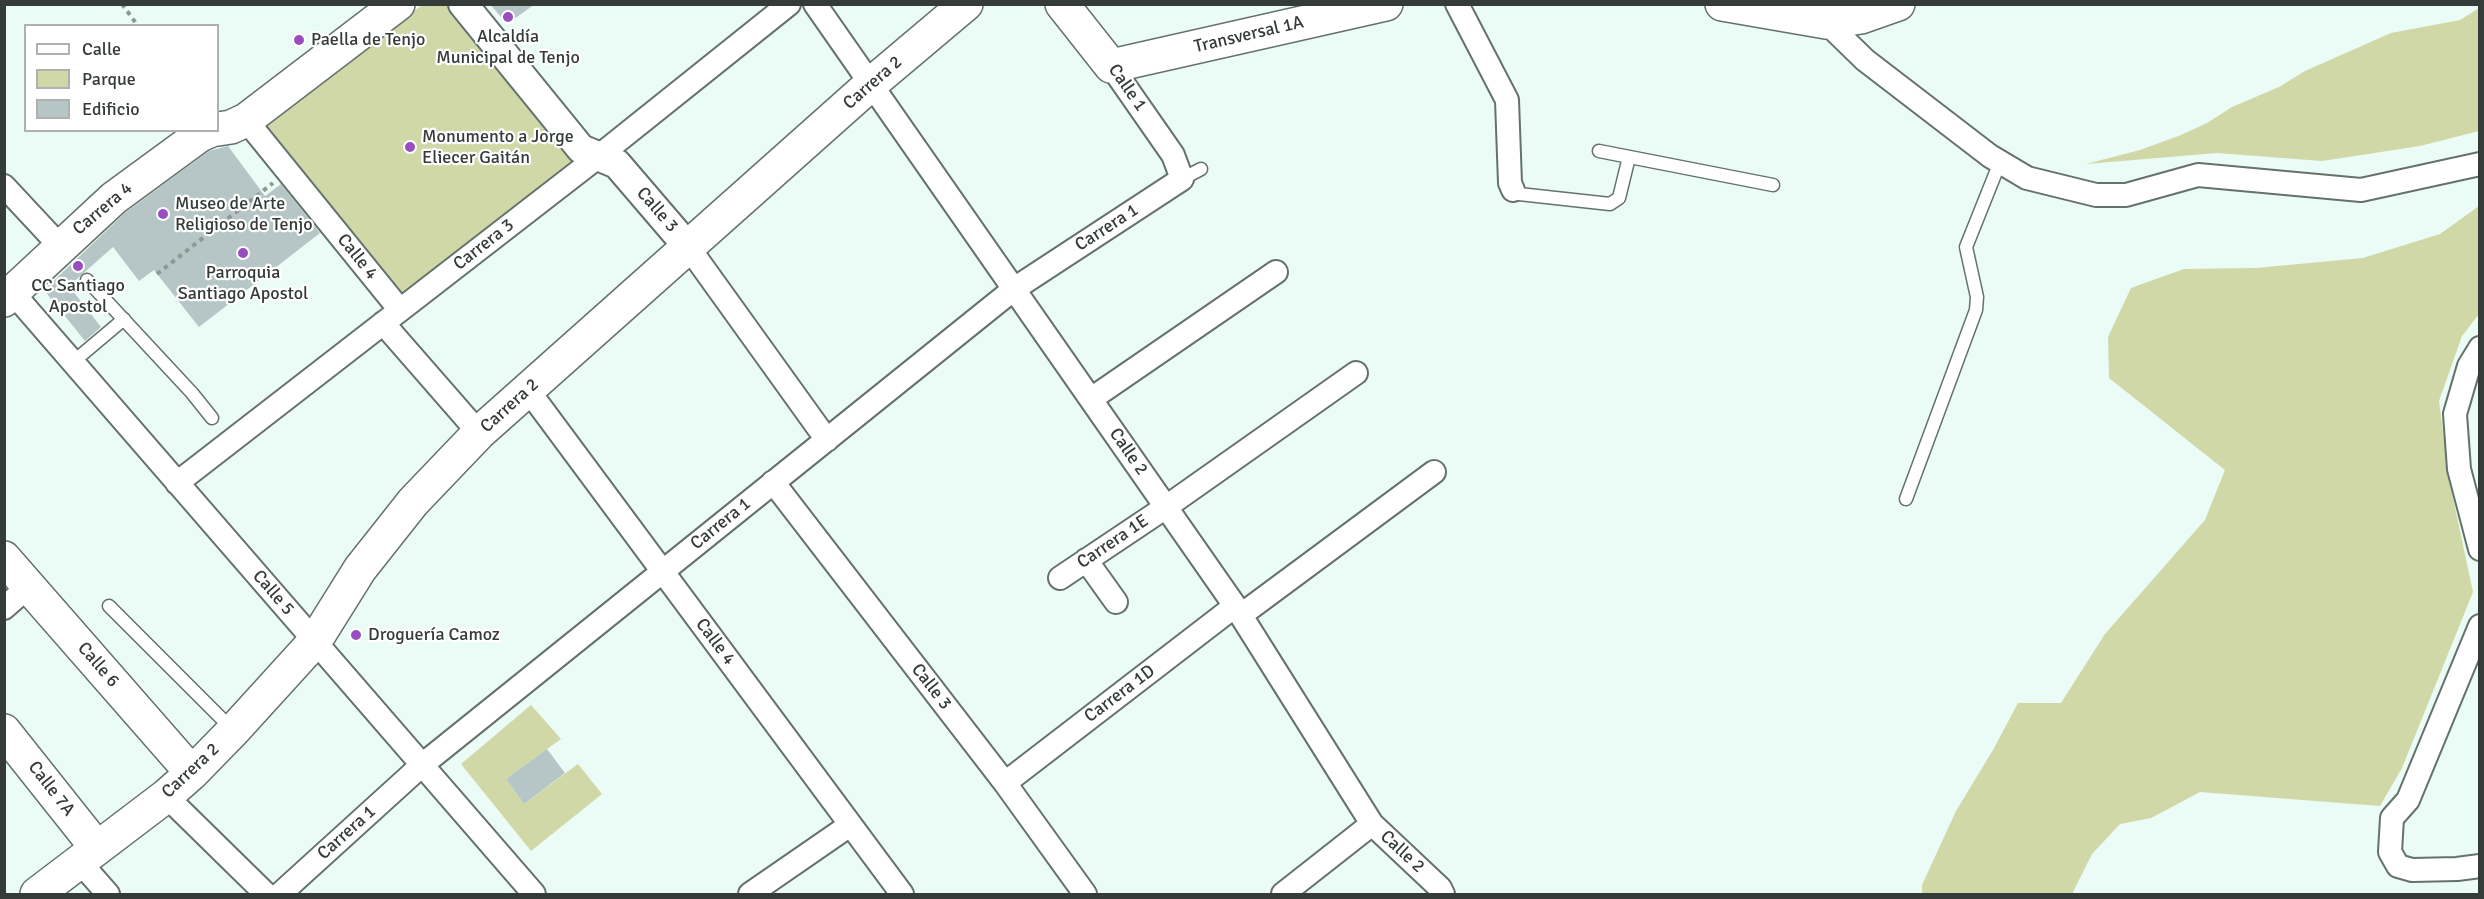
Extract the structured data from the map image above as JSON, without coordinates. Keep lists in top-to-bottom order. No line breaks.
{"streets":{"main road":["Transversal 1A","Carrera 2","Calle 1","Carrera 4","Calle 6","Calle 7A"],"street":["Calle 3","Carrera 1","Carrera 3","Calle 4","Calle 2","Carrera 1E","Calle 5","Carrera 1D"]},"crossings":[["Transversal 1A","Calle 1"],["Carrera 2","Calle 3"],["Carrera 2","Calle 4"],["Carrera 2","Calle 2"],["Carrera 2","Calle 5"],["Carrera 2","Calle 6"],["Carrera 2","Calle 7A"],["Calle 1","Carrera 1"],["Carrera 4","Calle 5"],["Calle 3","Carrera 1"],["Calle 3","Carrera 3"],["Calle 3","Carrera 1D"],["Carrera 1","Calle 4"],["Carrera 1","Calle 2"],["Carrera 1","Calle 5"],["Carrera 3","Calle 4"],["Carrera 3","Calle 5"],["Calle 2","Carrera 1E"],["Calle 2","Carrera 1D"]],"places":["Alcaldía Municipal de Tenjo","Paella de Tenjo","Monumento a Jorge Eliecer Gaitán","Museo de Arte Religioso de Tenjo","Parroquia Santiago Apostol","CC Santiago Apostol","Droguería Camoz"],"legend":["Calle","Parque","Edificio"]}
